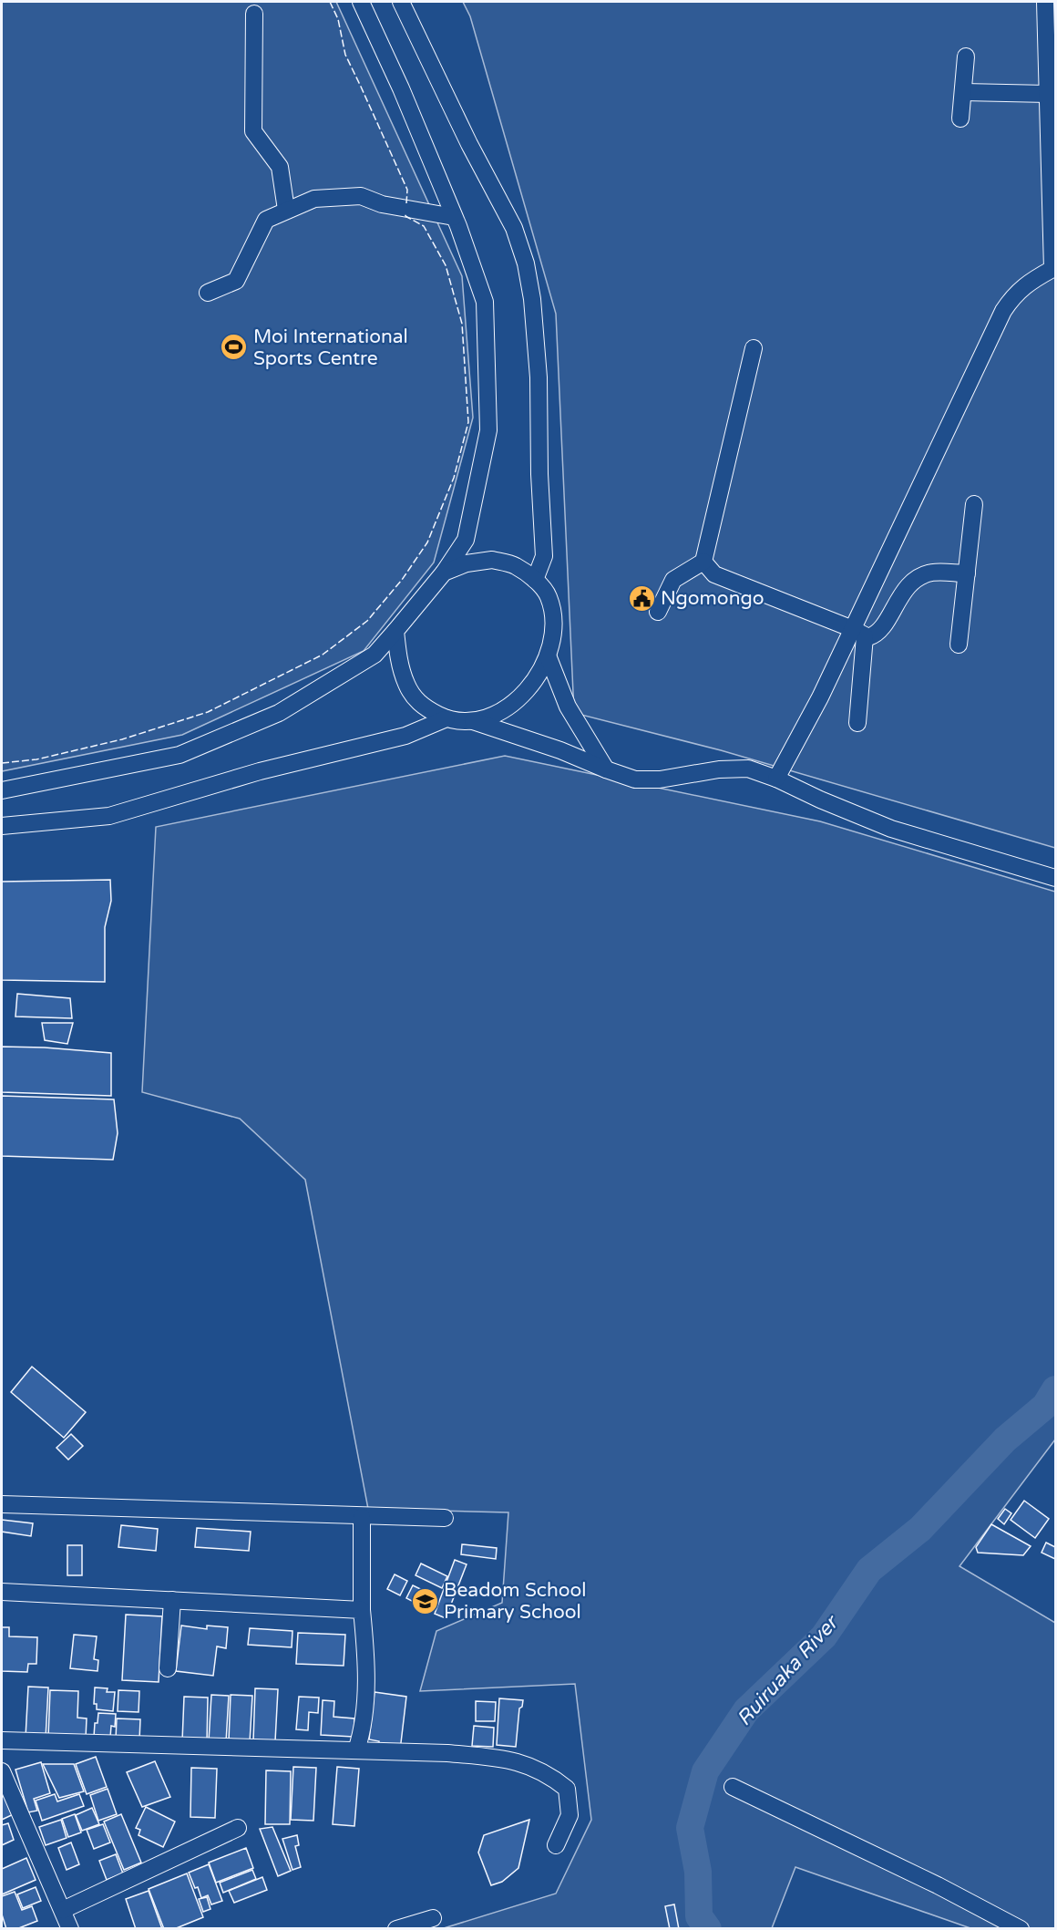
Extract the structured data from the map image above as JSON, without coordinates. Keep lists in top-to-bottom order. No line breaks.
{"water":["Ruiruaka River"],"places":{"sports":["Moi International Sports Centre"],"public building":["Ngomongo"],"school or university":["Beadom School Primary School"]}}
